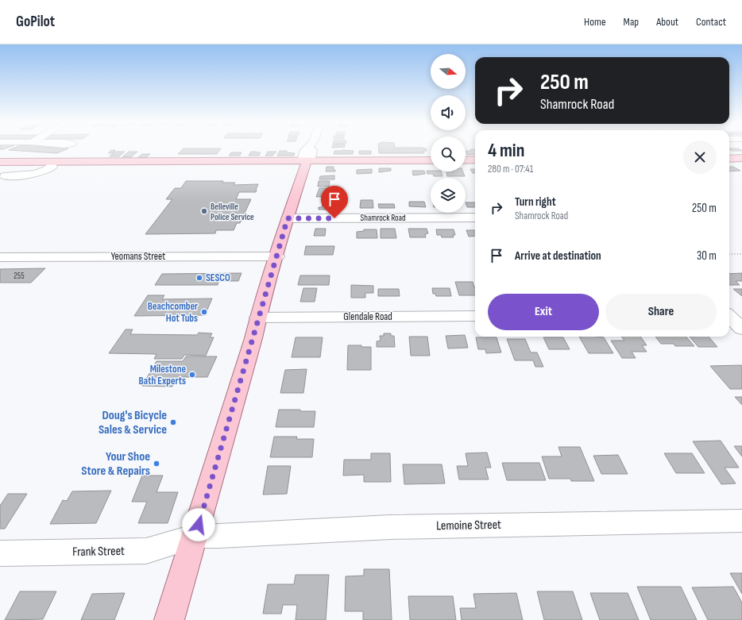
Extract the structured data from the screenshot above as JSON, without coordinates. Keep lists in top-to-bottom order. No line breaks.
{"streets":{"street":["Shamrock Road","Yeomans Street","Glendale Road","Lemoine Street","Frank Street"]},"crossings":[["Lemoine Street","Frank Street"]],"places":["Belleville Police Service","SESCO","Beachcomber Hot Tubs","Milestone Bath Experts","Doug's Bicycle Sales & Service","Your Shoe Store & Repairs"],"house_numbers":["255"],"north":"right","page":{"header":"GoPilot","nav":["Home","Map","About","Contact"],"turn":["250 m","Shamrock Road"],"heading":["4 min","280 m · 07:41"],"list":[{"name":"Turn right","note":"Shamrock Road","value":"250 m"},{"name":"Arrive at destination","value":"30 m"}],"buttons":["Exit","Share"]}}
